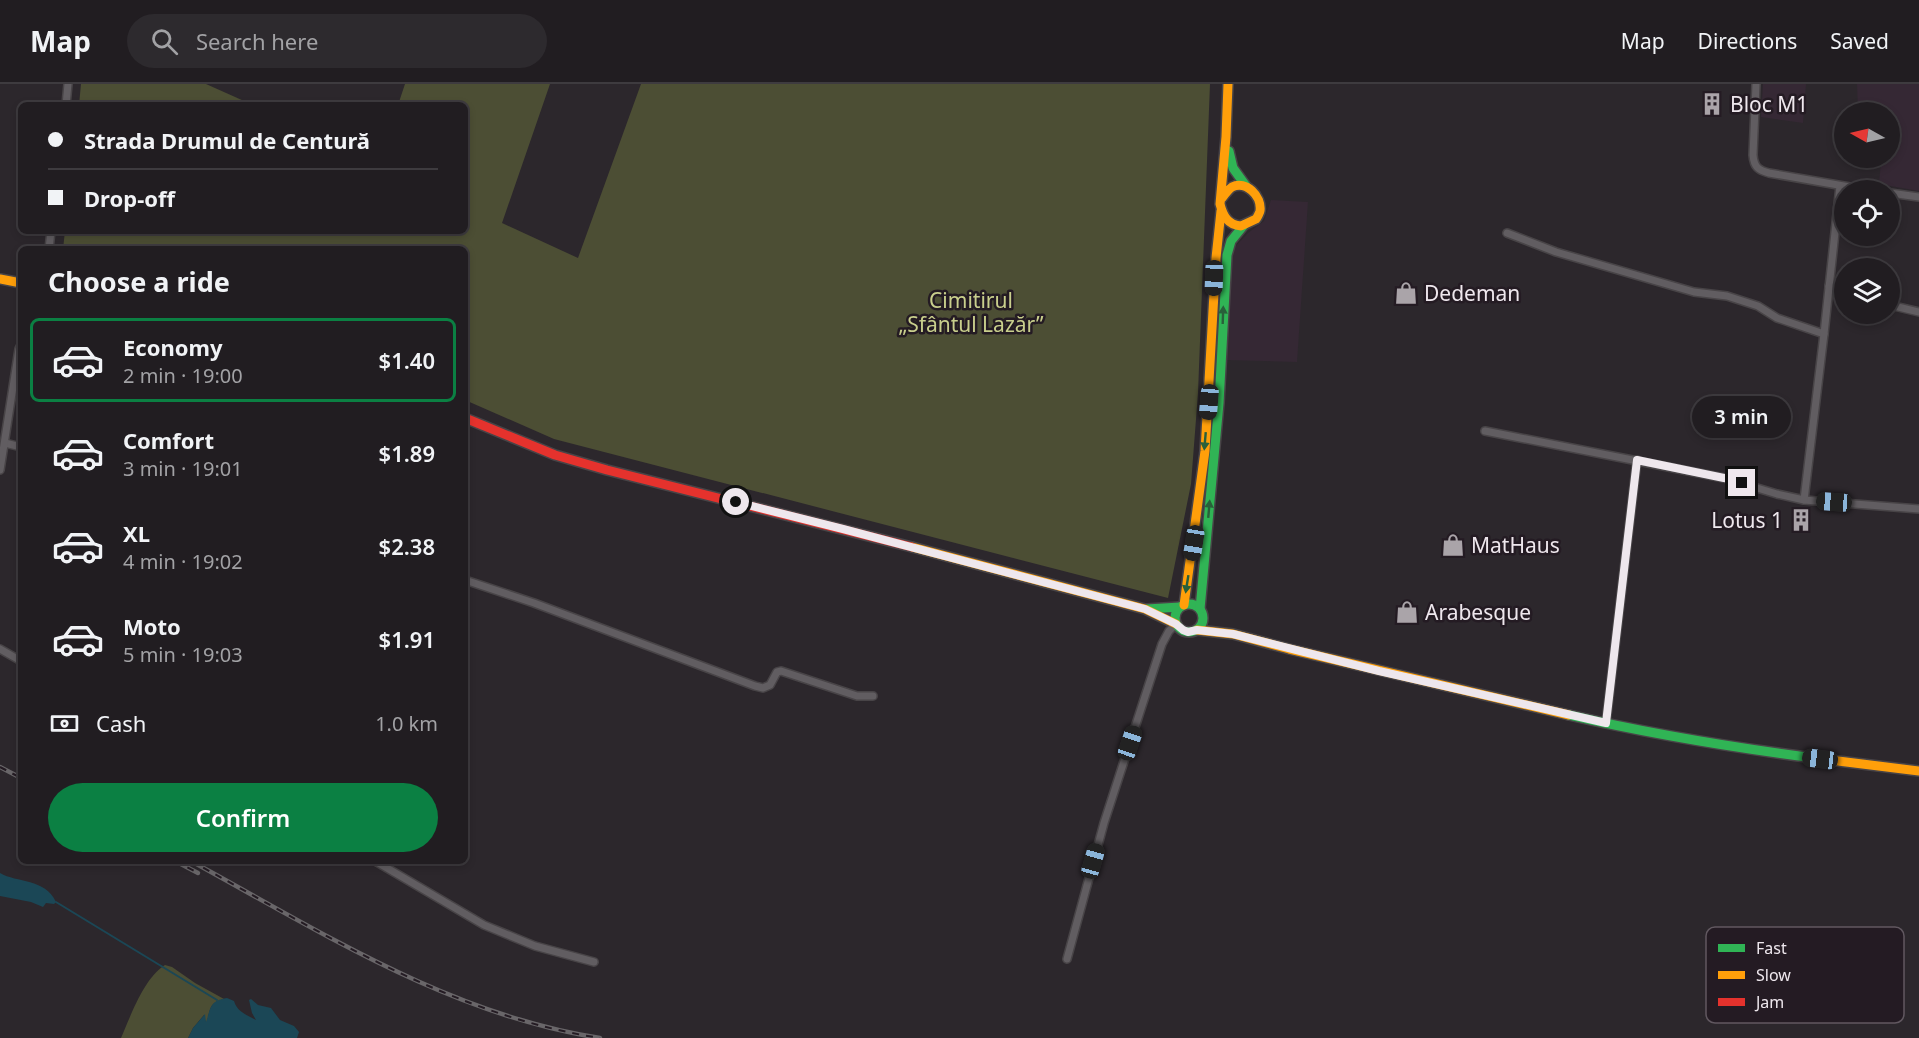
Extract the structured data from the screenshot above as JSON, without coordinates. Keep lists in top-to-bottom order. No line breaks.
{"parks":["Cimitirul „Sfântul Lazăr”"],"places":{"building":["Bloc M1","Lotus 1"],"shop":["Dedeman","MatHaus","Arabesque"]},"legend":["Fast","Slow","Jam"],"north":"left","page":{"header":"Map","search":"Search here","nav":["Map","Directions","Saved"],"banner":["Strada Drumul de Centură","Drop-off"],"heading":"Choose a ride","list":[{"name":"Economy","note":"2 min · 19:00","value":"$1.40"},{"name":"Comfort","note":"3 min · 19:01","value":"$1.89"},{"name":"XL","note":"4 min · 19:02","value":"$2.38"},{"name":"Moto","note":"5 min · 19:03","value":"$1.91"}],"bubble":"3 min","pay":["Cash","1.0 km"],"buttons":"Confirm"}}
